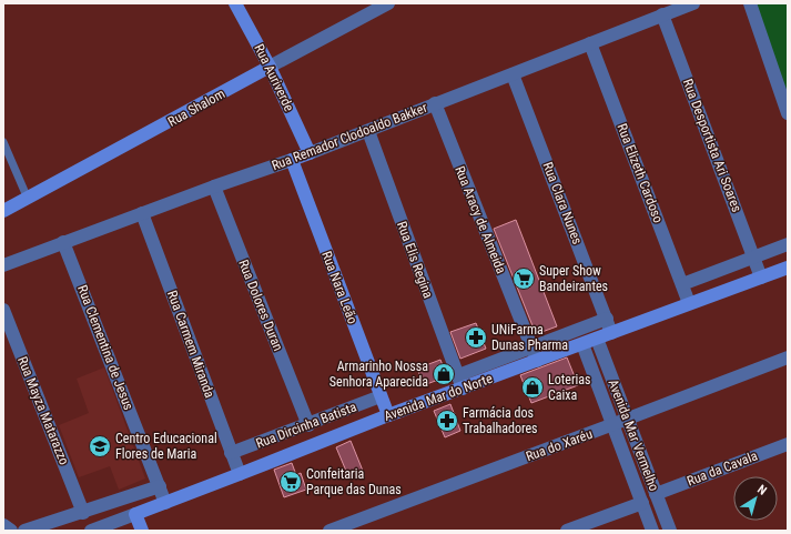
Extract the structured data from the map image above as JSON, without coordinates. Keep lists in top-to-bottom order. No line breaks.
{"streets":{"street":["Rua Auriverde","Rua Shalom","Rua Remador Clodoaldo Bakker","Rua Desportista Ari Soares","Rua Elizeth Cardoso","Rua Clara Nunes","Rua Aracy de Almeida","Rua Elis Regina","Rua Nara Leão","Rua Dolores Duran","Rua Carmem Miranda","Rua Clementina de Jesus","Avenida Mar do Norte","Rua Mayza Matarazzo","Rua Dircinha Batista","Avenida Mar Vermelho","Rua do Xaréu","Rua da Cavala"]},"crossings":[["Rua Auriverde","Rua Shalom"],["Rua Auriverde","Rua Remador Clodoaldo Bakker"],["Rua Remador Clodoaldo Bakker","Rua Desportista Ari Soares"],["Rua Remador Clodoaldo Bakker","Rua Elizeth Cardoso"],["Rua Remador Clodoaldo Bakker","Rua Clara Nunes"],["Rua Remador Clodoaldo Bakker","Rua Aracy de Almeida"],["Rua Remador Clodoaldo Bakker","Rua Elis Regina"],["Rua Remador Clodoaldo Bakker","Rua Nara Leão"],["Rua Remador Clodoaldo Bakker","Rua Dolores Duran"],["Rua Remador Clodoaldo Bakker","Rua Carmem Miranda"],["Rua Remador Clodoaldo Bakker","Rua Clementina de Jesus"],["Rua Desportista Ari Soares","Avenida Mar do Norte"],["Rua Elizeth Cardoso","Avenida Mar do Norte"],["Rua Clara Nunes","Avenida Mar do Norte"],["Rua Aracy de Almeida","Avenida Mar do Norte"],["Rua Elis Regina","Avenida Mar do Norte"],["Rua Nara Leão","Avenida Mar do Norte"],["Rua Nara Leão","Rua Dircinha Batista"],["Rua Dolores Duran","Rua Dircinha Batista"],["Rua Carmem Miranda","Avenida Mar do Norte"],["Rua Carmem Miranda","Rua Dircinha Batista"],["Rua Clementina de Jesus","Avenida Mar do Norte"],["Avenida Mar do Norte","Avenida Mar Vermelho"],["Avenida Mar Vermelho","Rua do Xaréu"],["Avenida Mar Vermelho","Rua da Cavala"]],"places":{"supermarket":["Super Show Bandeirantes","Confeitaria Parque das Dunas"],"pharmacy":["UNiFarma Dunas Pharma","Farmácia dos Trabalhadores"],"shop":["Armarinho Nossa Senhora Aparecida","Loterias Caixa"],"school or university":["Centro Educacional Flores de Maria"]},"north":"top right"}
